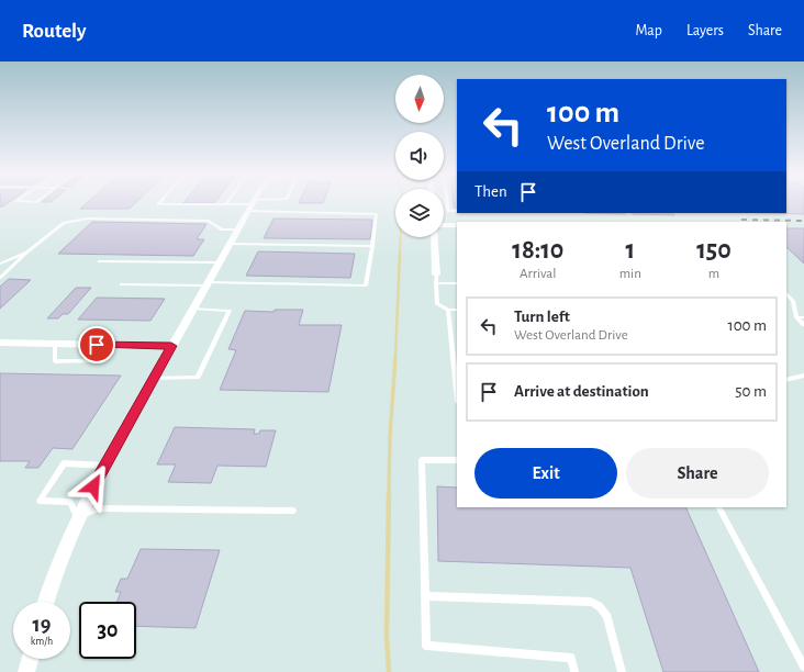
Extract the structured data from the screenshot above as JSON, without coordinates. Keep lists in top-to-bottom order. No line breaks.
{"north":"bottom","page":{"header":"Routely","nav":["Map","Layers","Share"],"turn":["100 m","West Overland Drive"],"then":"Then","eta":["18:10","Arrival","1","min","150","m"],"list":[{"name":"Turn left","note":"West Overland Drive","value":"100 m"},{"name":"Arrive at destination","value":"50 m"}],"buttons":["Exit","Share"],"speed":"19 km/h","limit":"30"}}
